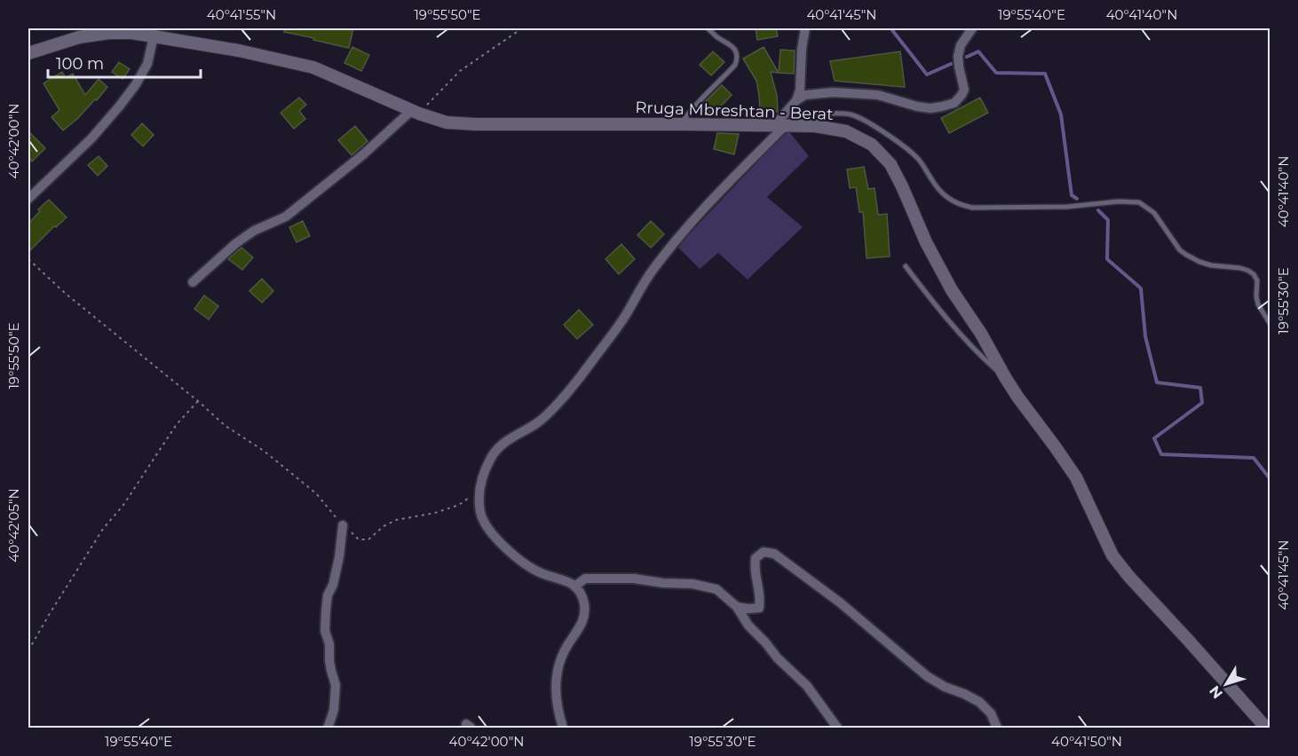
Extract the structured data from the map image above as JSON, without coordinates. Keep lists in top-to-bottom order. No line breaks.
{"streets":{"street":["Rruga Mbreshtan - Berat"]},"scale_bar":"100 m","north":"bottom left","coordinates":["40°41'55\"N","19°55'50\"E","40°41'45\"N","19°55'40\"E","40°41'40\"N","40°42'00\"N","19°55'30\"E","40°42'05\"N","40°41'50\"N"]}
